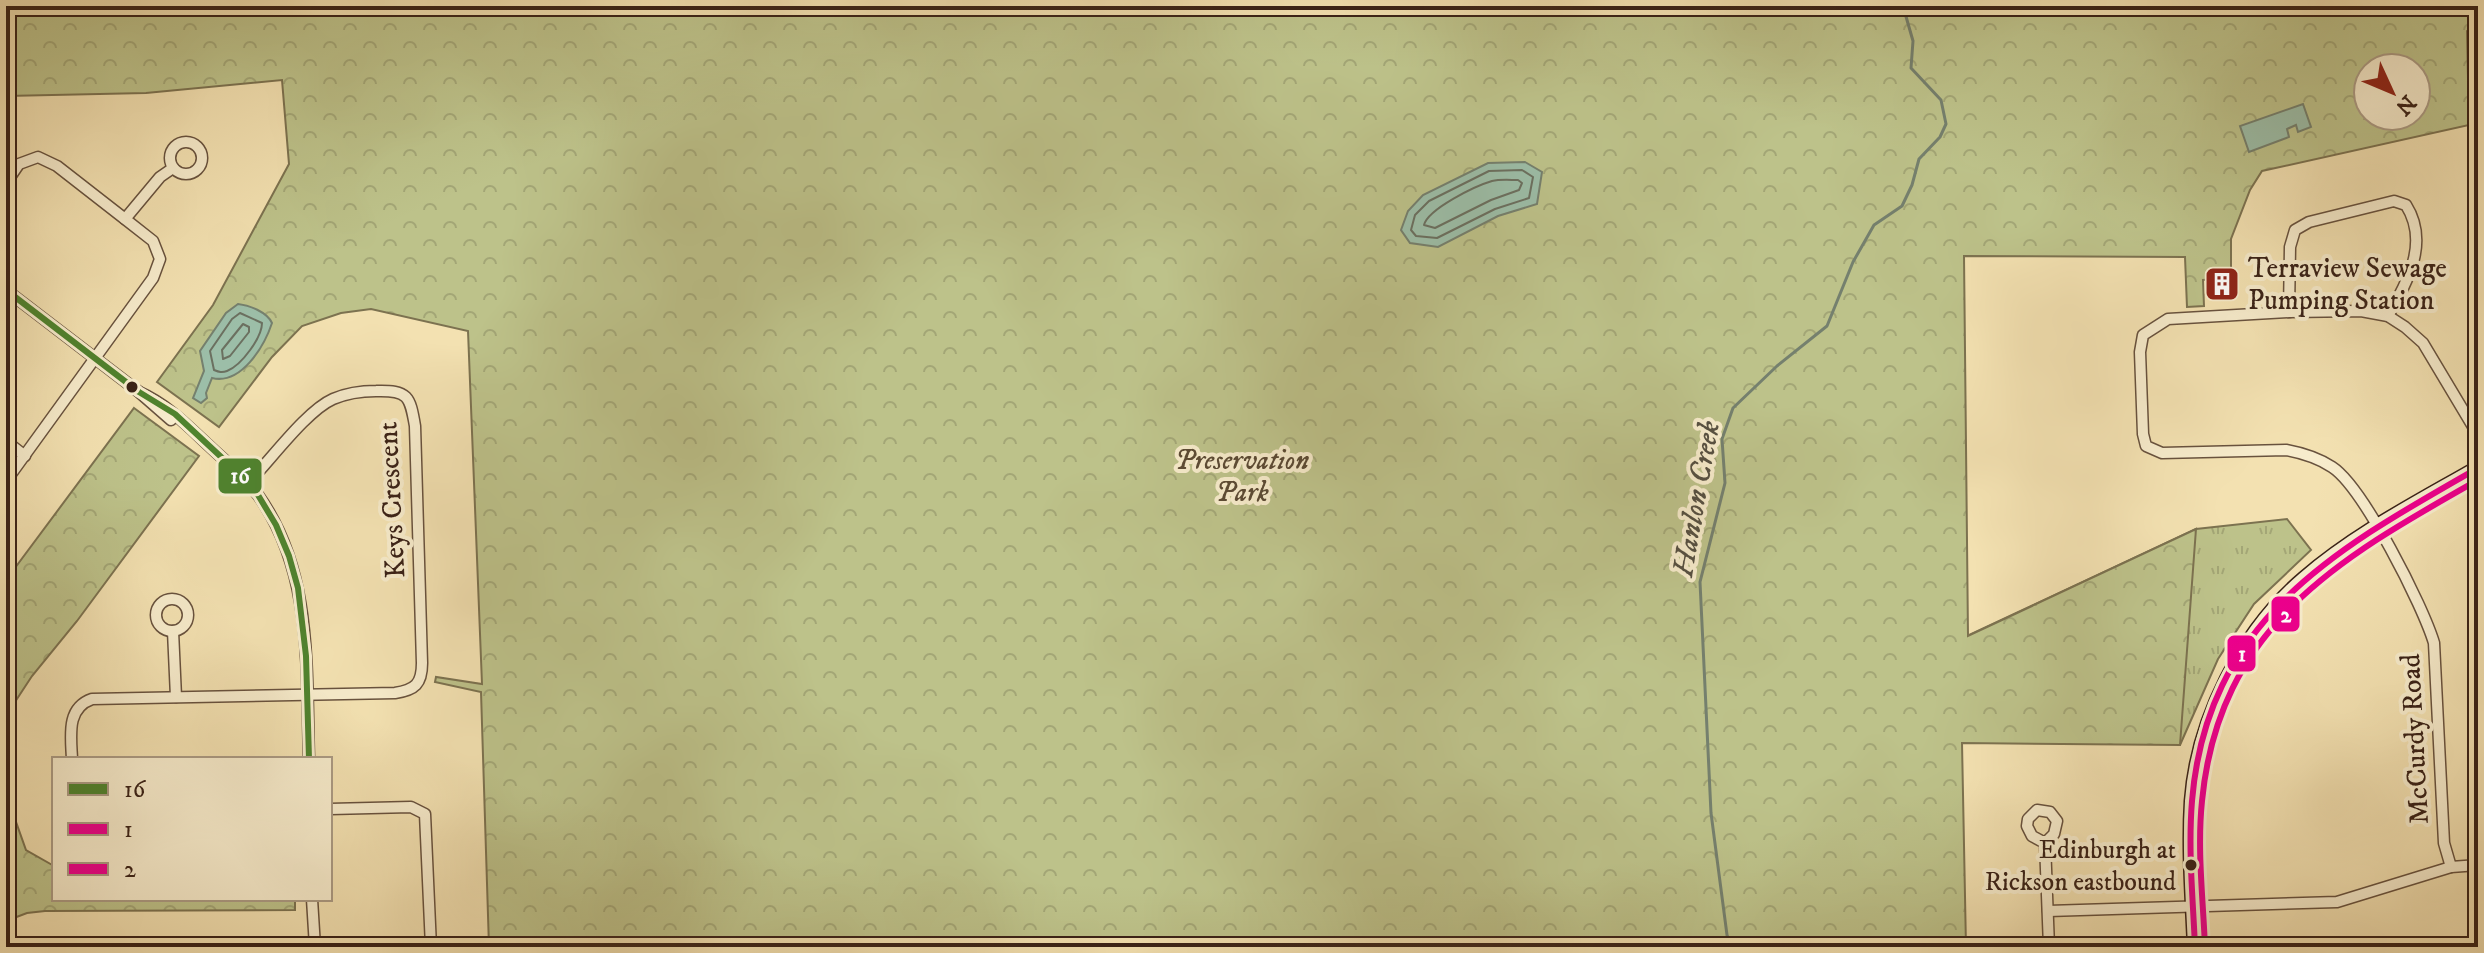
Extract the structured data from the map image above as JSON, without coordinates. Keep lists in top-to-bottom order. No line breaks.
{"streets":{"street":["Keys Crescent","McCurdy Road"]},"water":["Hanlon Creek"],"parks":["Preservation Park"],"places":{"building":["Terraview Sewage Pumping Station"],"other":["Edinburgh at Rickson eastbound"]},"lines":["transit line 16","transit line 1","transit line 2"],"legend":["16","1","2"],"north":"bottom right"}
